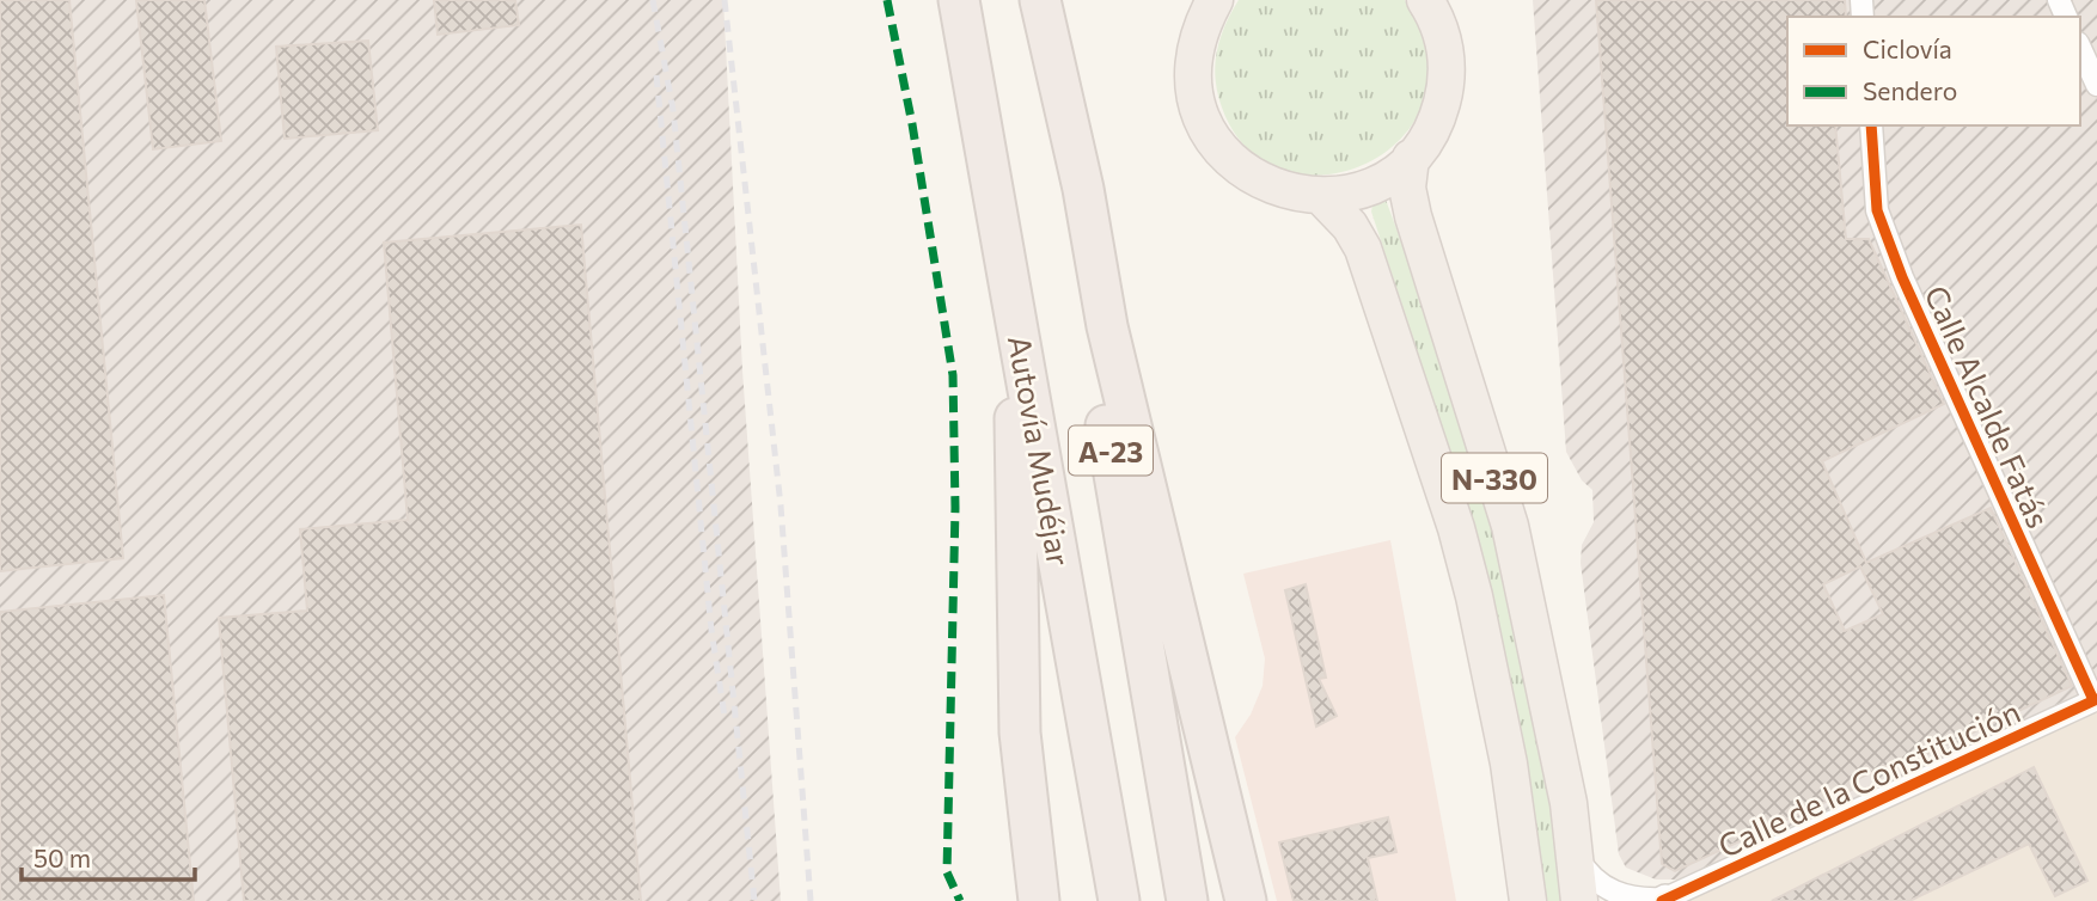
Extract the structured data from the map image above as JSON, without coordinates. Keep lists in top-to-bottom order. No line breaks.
{"streets":{"highway":["Autovía Mudéjar","A-23","N-330"],"street":["Calle Alcalde Fatás","Calle de la Constitución"]},"crossings":[["Calle Alcalde Fatás","Calle de la Constitución"],["N-330","Calle de la Constitución"]],"legend":["Ciclovía","Sendero"],"scale_bar":"50 m"}
